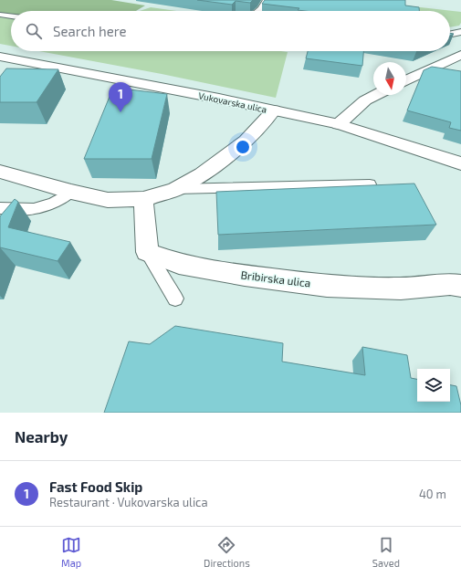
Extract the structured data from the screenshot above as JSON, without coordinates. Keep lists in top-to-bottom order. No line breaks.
{"streets":{"street":["Vukovarska ulica","Bribirska ulica"]},"north":"bottom","page":{"search":"Search here","pins":"1","heading":"Nearby","list":[{"mark":"1","name":"Fast Food Skip","note":"Restaurant · Vukovarska ulica","value":"40 m"}],"nav":["Map","Directions","Saved"]}}
